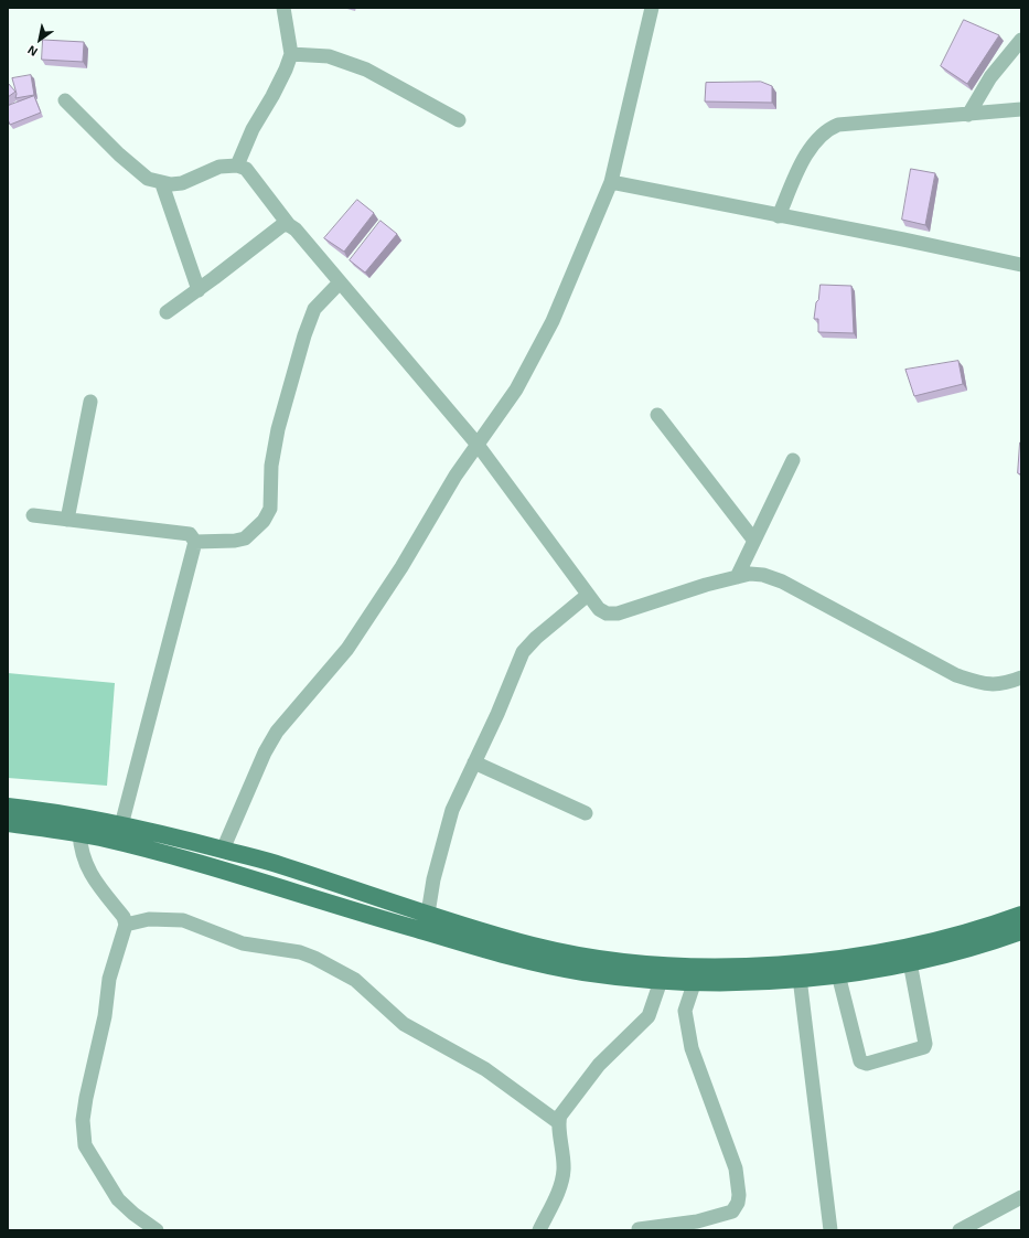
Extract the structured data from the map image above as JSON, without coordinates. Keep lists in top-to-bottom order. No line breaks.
{"north":"bottom left"}
